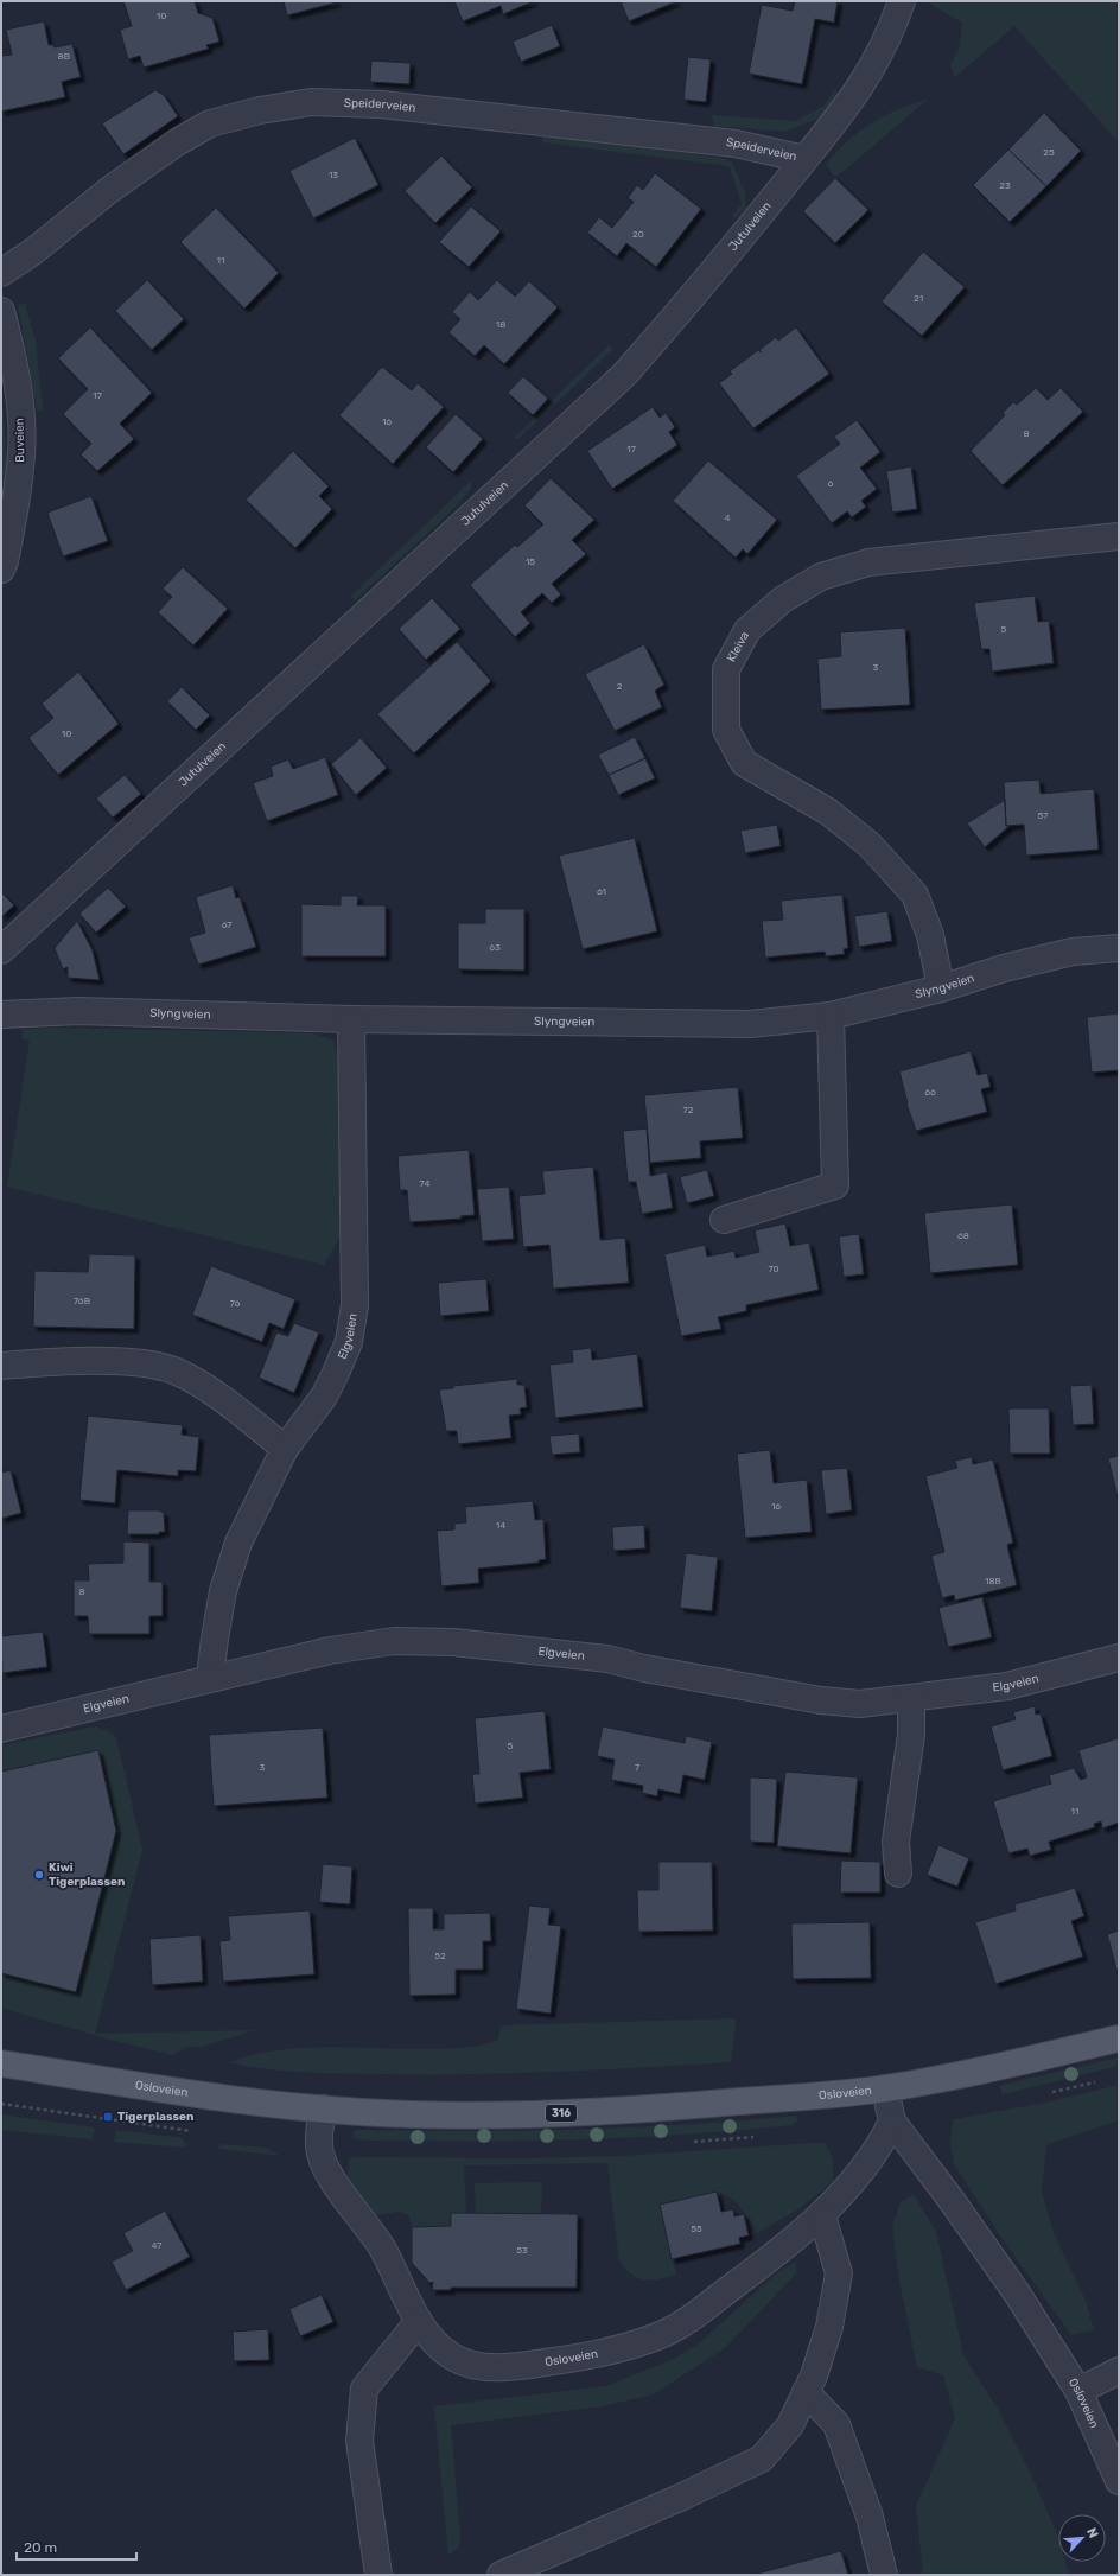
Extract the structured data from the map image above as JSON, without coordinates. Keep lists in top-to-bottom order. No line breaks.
{"streets":{"main road":["Osloveien","316"],"street":["Speiderveien","Jutulveien","Buveien","Kleiva","Slyngveien","Elgveien"]},"crossings":[["Speiderveien","Jutulveien"],["Kleiva","Slyngveien"],["Slyngveien","Elgveien"]],"places":{"other":["Kiwi Tigerplassen"],"transit":["Tigerplassen"]},"house_numbers":["10","8B","25","13","23","20","11","21","18","17","16","8","17","6","4","15","5","3","2","10","57","61","67","63","66","72","74","68","70","76B","76","16","14","18B","8","5","3","7","11","52","55","47","53"],"scale_bar":"20 m","north":"top right"}
